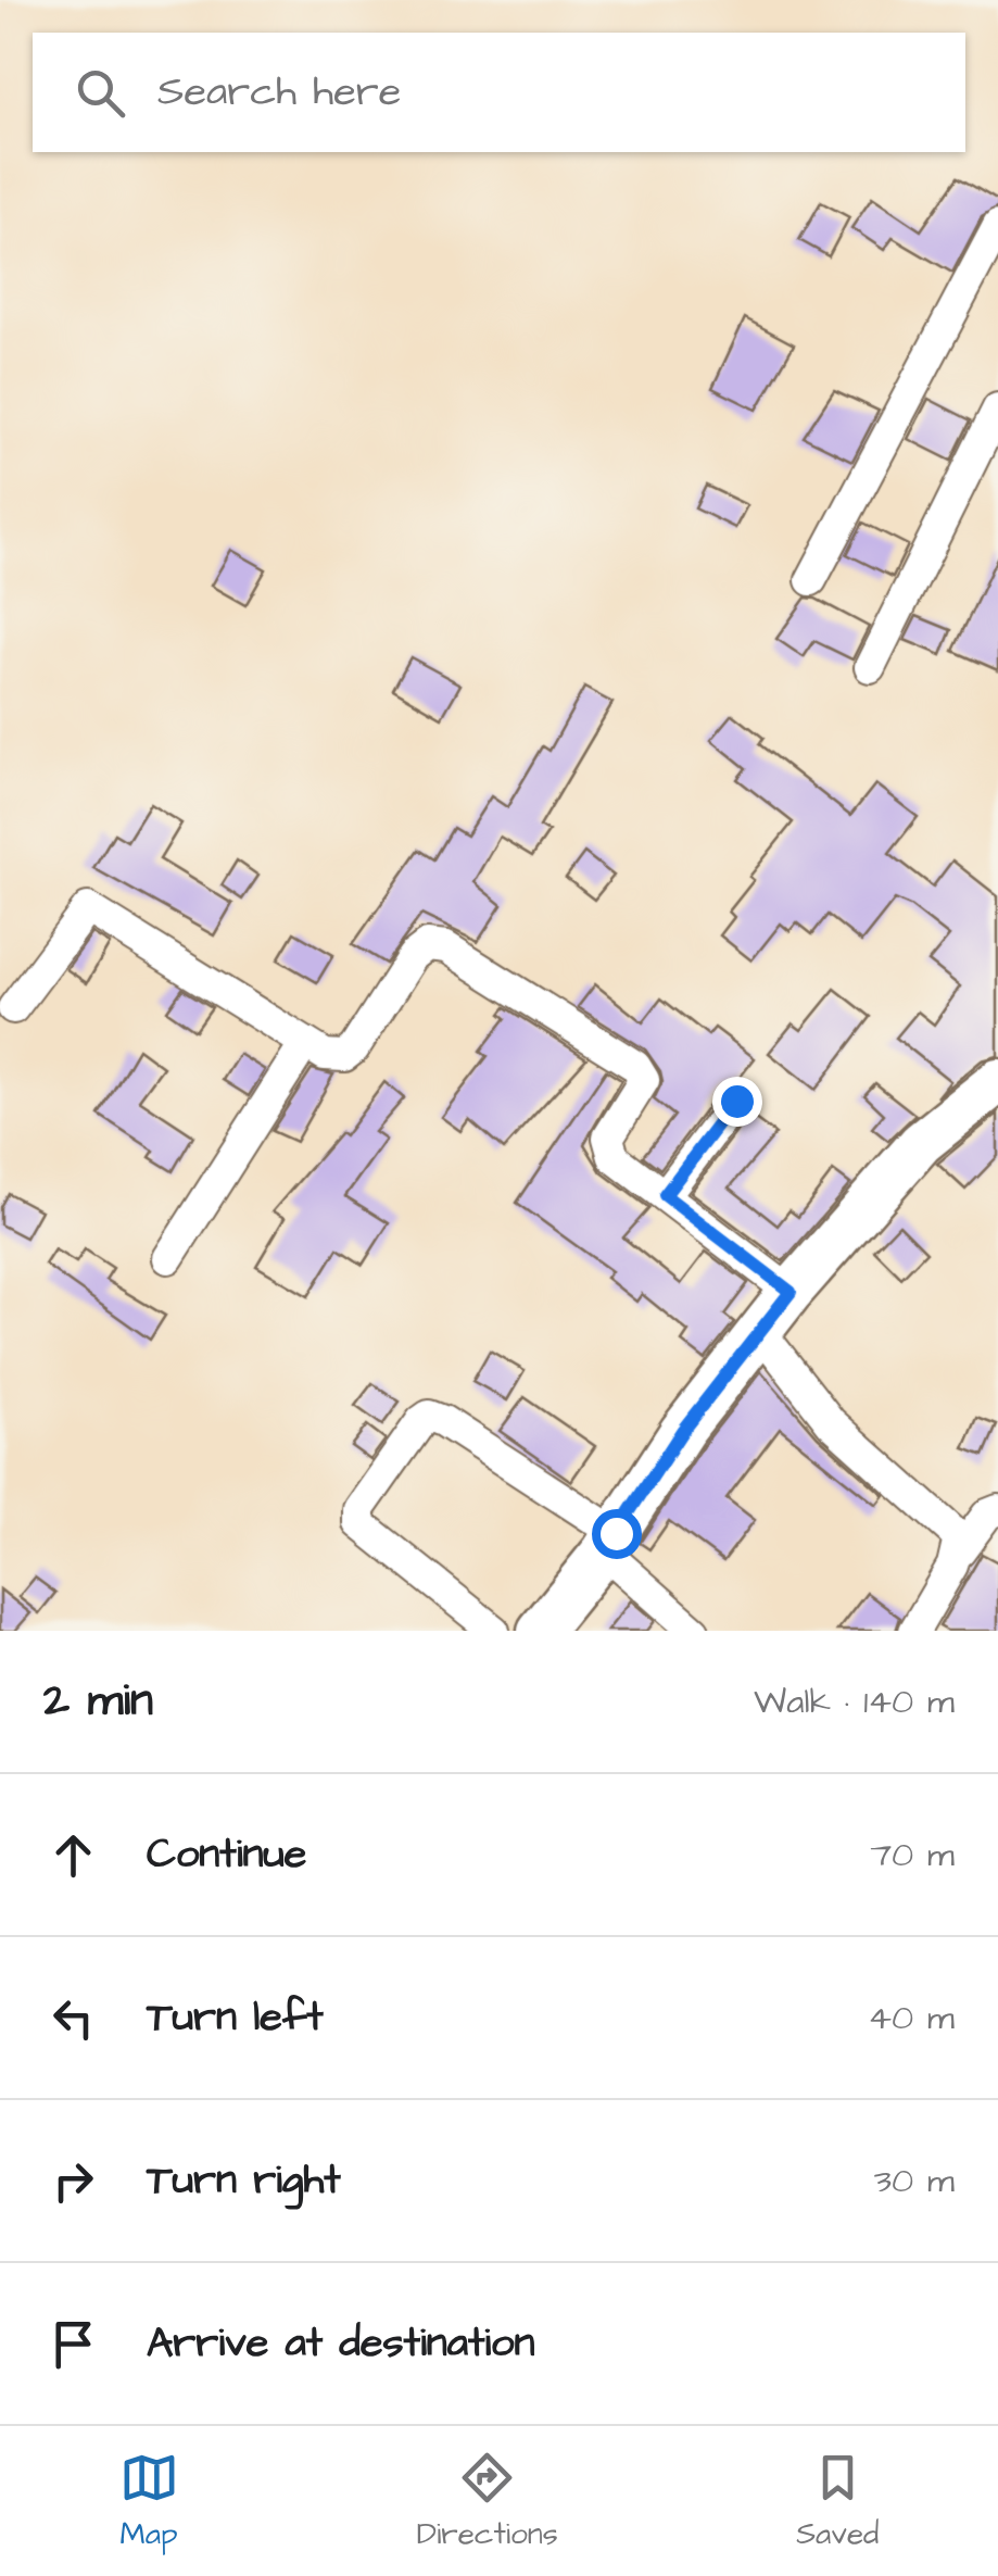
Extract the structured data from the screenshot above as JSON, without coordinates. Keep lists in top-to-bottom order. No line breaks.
{"page":{"search":"Search here","heading":["2 min","Walk · 140 m"],"list":[["Continue","70 m"],["Turn left","40 m"],["Turn right","30 m"],"Arrive at destination"],"nav":["Map","Directions","Saved"]}}
